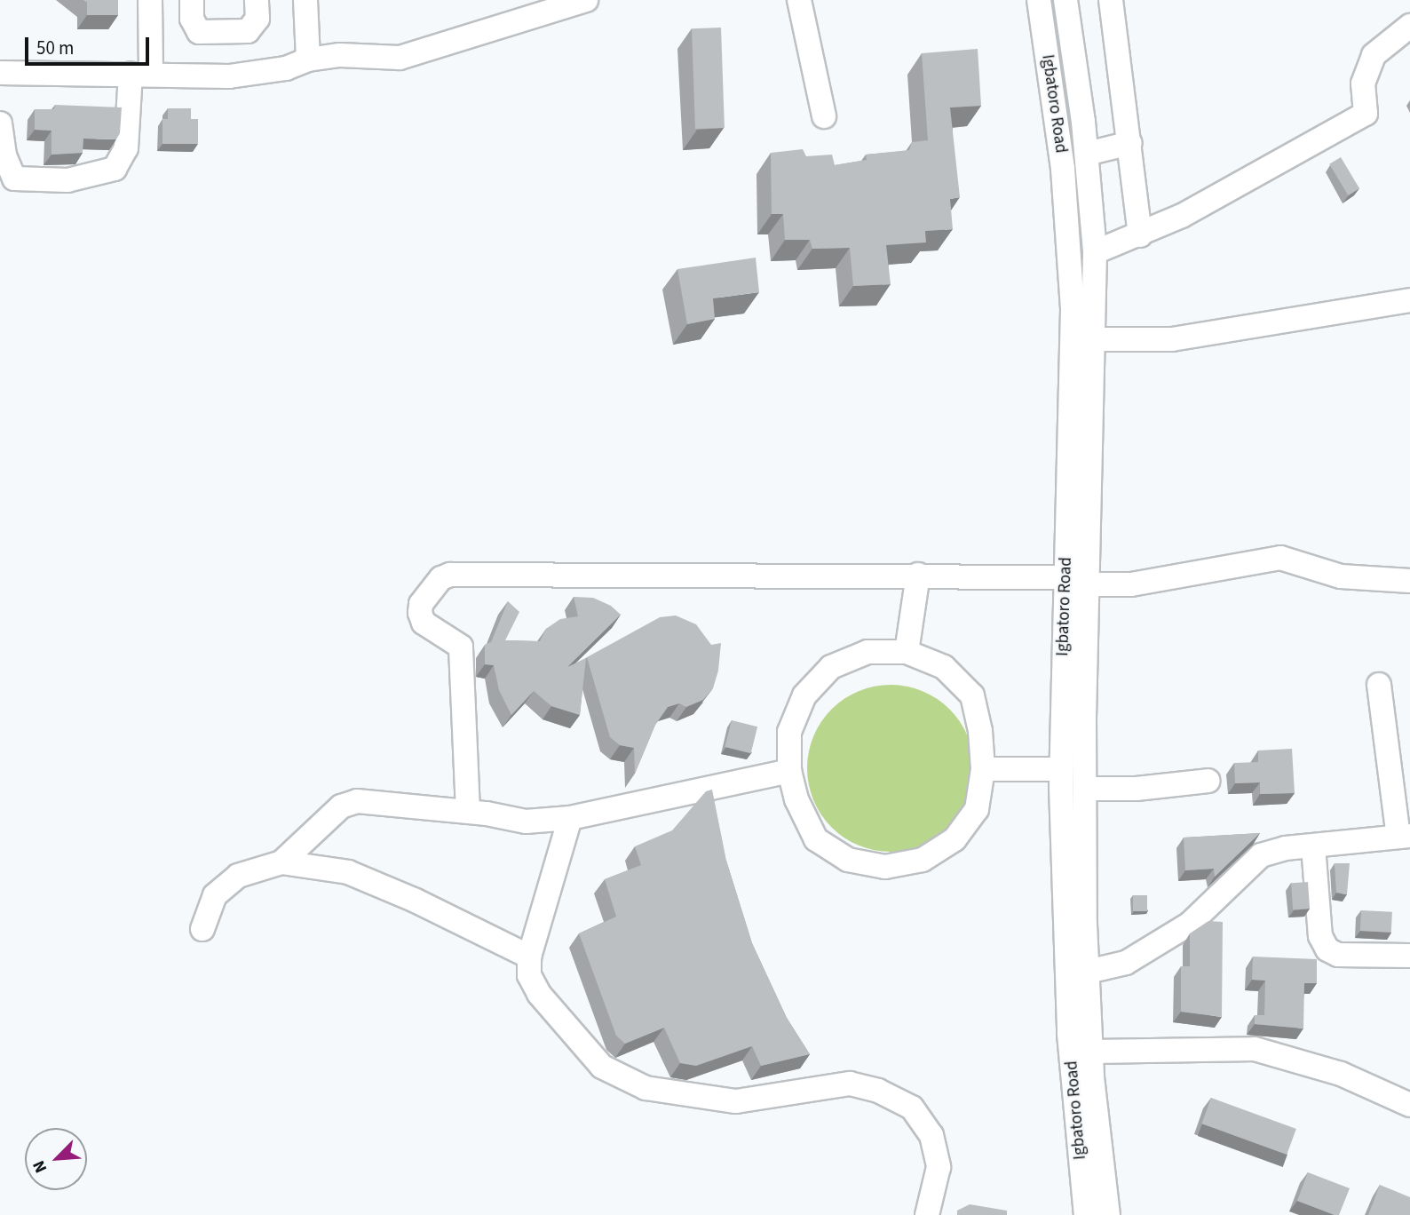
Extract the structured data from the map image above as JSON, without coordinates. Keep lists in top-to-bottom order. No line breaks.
{"streets":{"street":["Igbatoro Road"]},"scale_bar":"50 m","north":"bottom left"}
